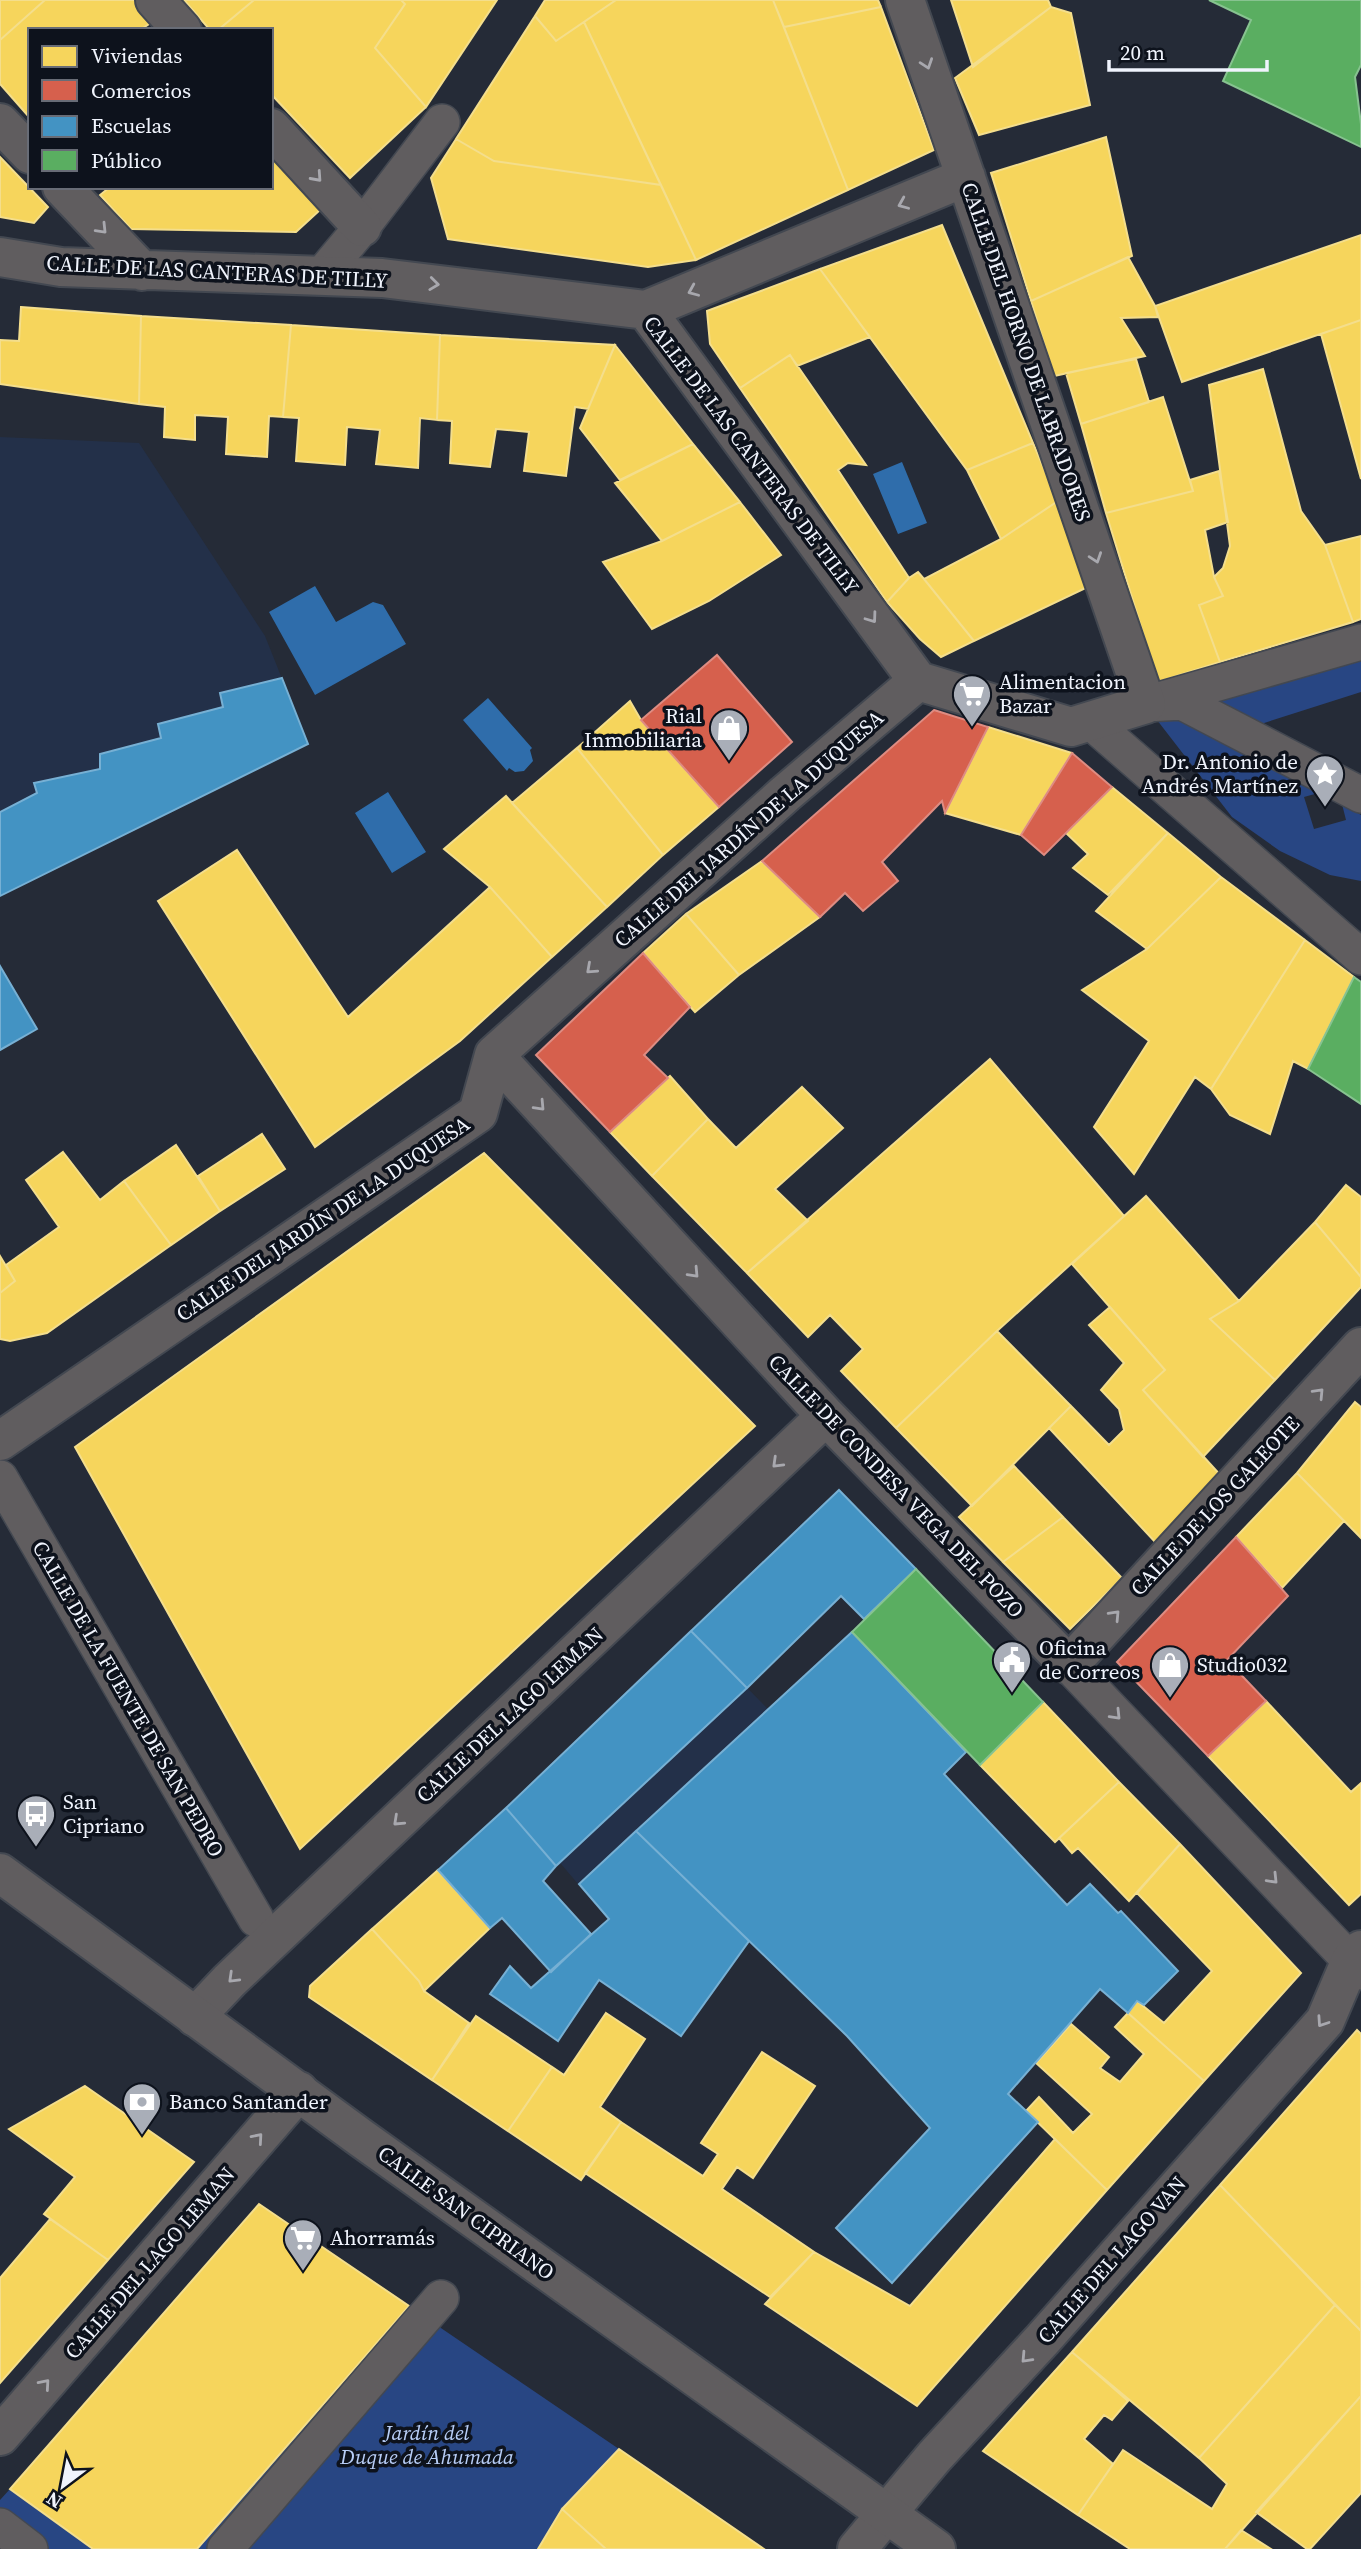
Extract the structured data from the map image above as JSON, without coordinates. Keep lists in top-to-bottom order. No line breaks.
{"streets":{"street":["CALLE DE LAS CANTERAS DE TILLY","CALLE DEL HORNO DE LABRADORES","CALLE DEL JARDÍN DE LA DUQUESA","CALLE DE CONDESA VEGA DEL POZO","CALLE DE LOS GALEOTE","CALLE DE LA FUENTE DE SAN PEDRO","CALLE DEL LAGO LEMAN","CALLE SAN CIPRIANO","CALLE DEL LAGO VAN"]},"crossings":[["CALLE DE LAS CANTERAS DE TILLY","CALLE DEL JARDÍN DE LA DUQUESA"],["CALLE DEL JARDÍN DE LA DUQUESA","CALLE DE CONDESA VEGA DEL POZO"],["CALLE DE CONDESA VEGA DEL POZO","CALLE DE LOS GALEOTE"],["CALLE DE CONDESA VEGA DEL POZO","CALLE DEL LAGO LEMAN"],["CALLE DE CONDESA VEGA DEL POZO","CALLE DEL LAGO VAN"],["CALLE DEL LAGO LEMAN","CALLE SAN CIPRIANO"],["CALLE SAN CIPRIANO","CALLE DEL LAGO VAN"]],"one_way":["CALLE DE LAS CANTERAS DE TILLY","CALLE DEL HORNO DE LABRADORES","CALLE DEL JARDÍN DE LA DUQUESA","CALLE DE CONDESA VEGA DEL POZO","CALLE DE LOS GALEOTE","CALLE DEL LAGO VAN"],"parks":["Jardín del Duque de Ahumada"],"places":{"supermarket":["Alimentacion Bazar","Ahorramás"],"shop":["Rial Inmobiliaria","Studio032"],"place":["Dr. Antonio de Andrés Martínez"],"public building":["Oficina de Correos"],"bus stop":["San Cipriano"],"bank":["Banco Santander"]},"legend":["Viviendas","Comercios","Escuelas","Público"],"scale_bar":"20 m","north":"bottom left"}
